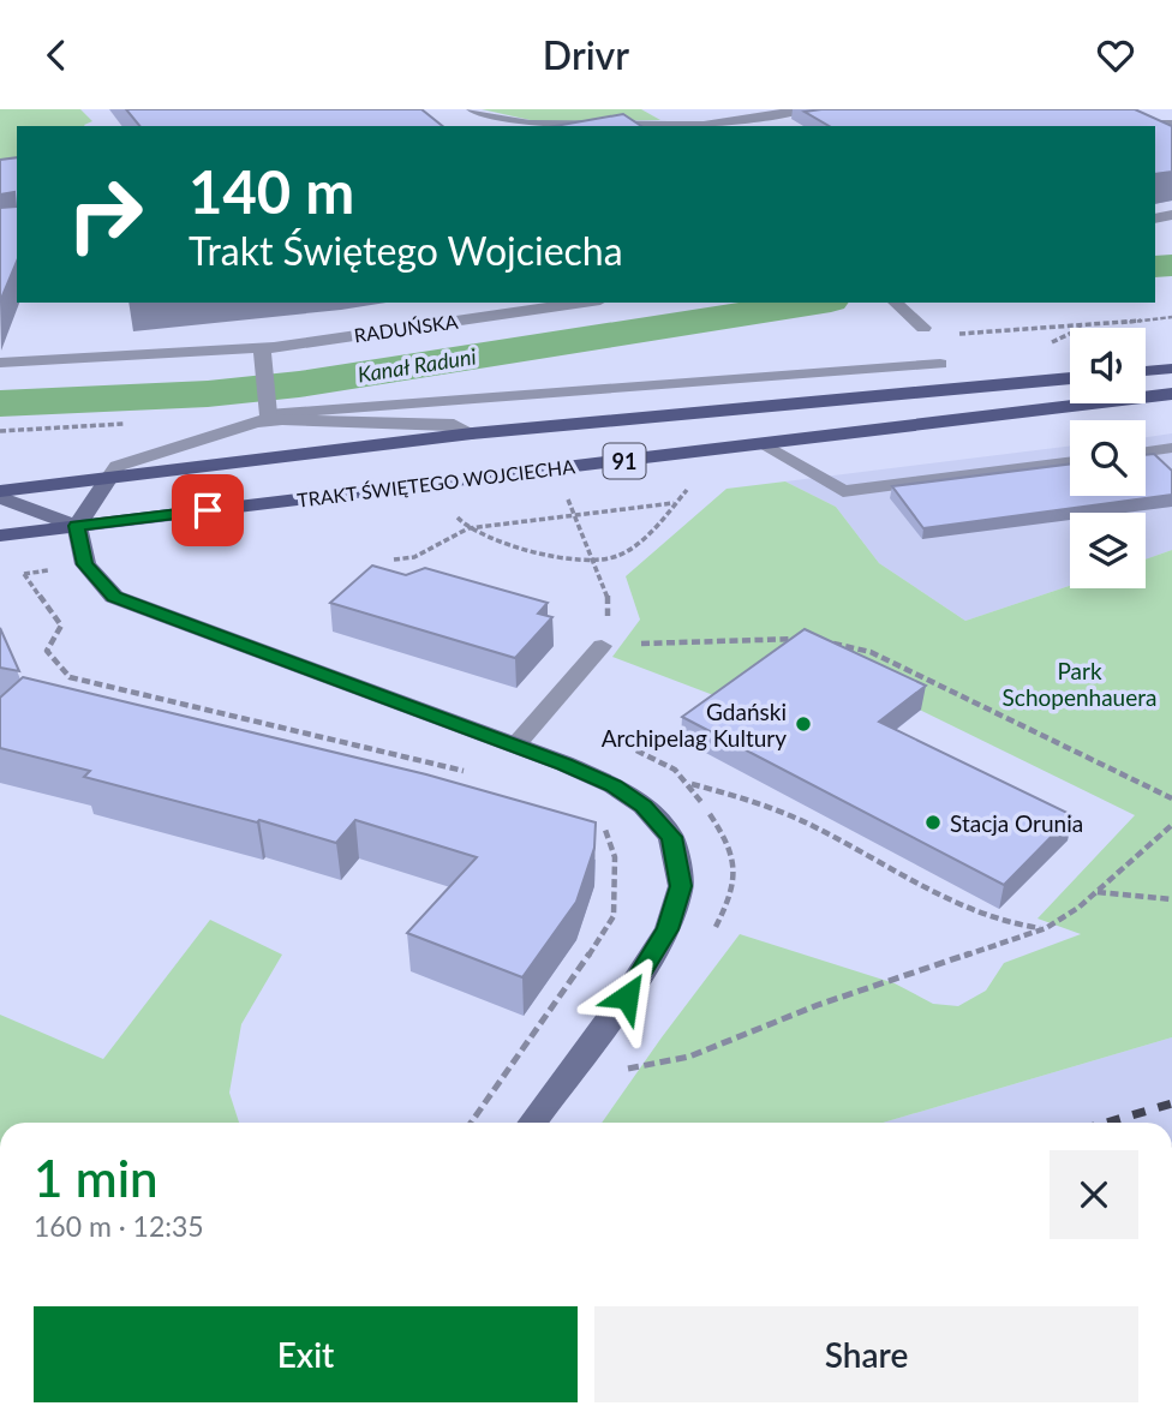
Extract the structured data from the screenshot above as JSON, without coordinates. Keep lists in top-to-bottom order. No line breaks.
{"streets":{"main road":["91","TRAKT ŚWIĘTEGO WOJCIECHA"],"street":["RADUŃSKA"]},"water":["Kanał Raduni"],"parks":["Park Schopenhauera"],"places":["Gdański Archipelag Kultury","Stacja Orunia"],"page":{"header":"Drivr","turn":["140 m","Trakt Świętego Wojciecha"],"heading":["1 min","160 m · 12:35"],"buttons":["Exit","Share"]}}
